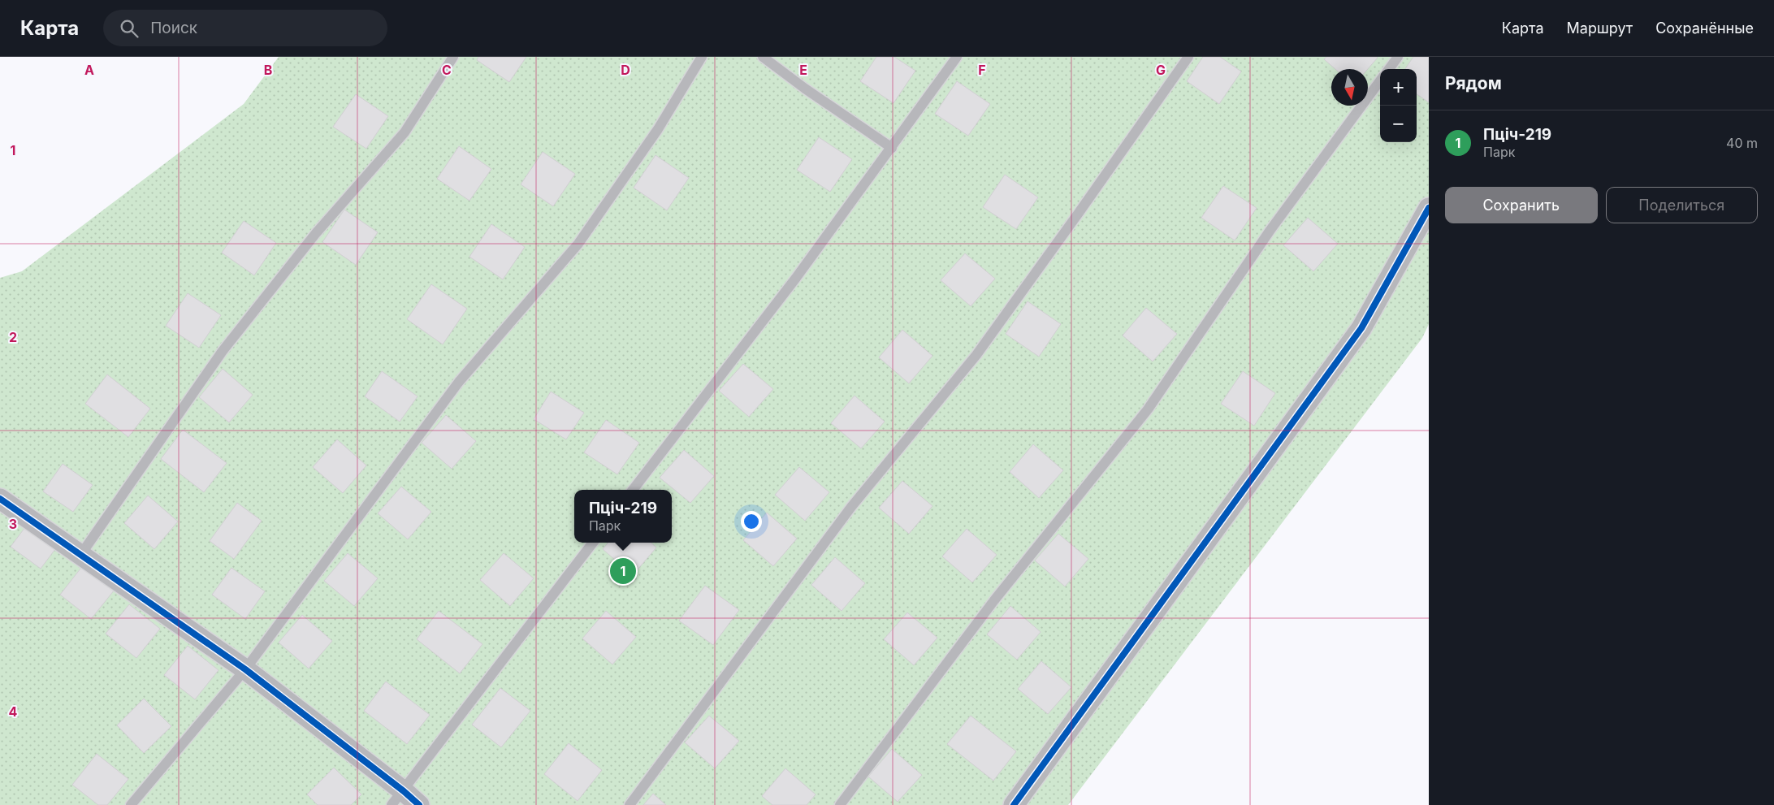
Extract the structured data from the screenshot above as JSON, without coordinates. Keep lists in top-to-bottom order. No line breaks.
{"north":"bottom","page":{"header":"Карта","search":"Поиск","nav":["Карта","Маршрут","Сохранённые"],"heading":"Рядом","map_buttons":["+","−"],"list":[{"mark":"1","name":"Пціч-219","note":"Парк","value":"40 m"}],"buttons":["Сохранить","Поделиться"],"popup":["Пціч-219","Парк"],"pins":"1"},"grid":{"columns":["A","B","C","D","E","F","G"],"rows":["1","2","3","4"]}}
